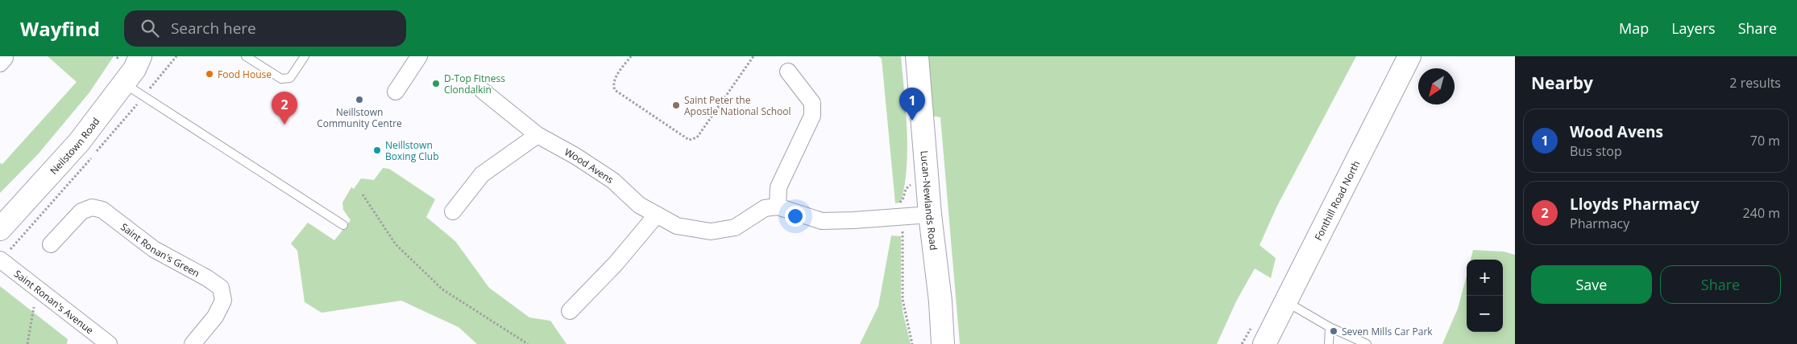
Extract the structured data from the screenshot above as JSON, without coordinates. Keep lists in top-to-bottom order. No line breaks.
{"streets":{"street":["Neilstown Road","Wood Avens","Lucan-Newlands Road","Fonthill Road North","Saint Ronan's Green","Saint Ronan's Avenue"]},"places":["Food House","D-Top Fitness Clondalkin","Neillstown Community Centre","Saint Peter the Apostle National School","Neillstown Boxing Club","Seven Mills Car Park"],"north":"bottom left","page":{"header":"Wayfind","search":"Search here","nav":["Map","Layers","Share"],"heading":["Nearby","2 results"],"pins":["1","2"],"list":[{"mark":"1","name":"Wood Avens","note":"Bus stop","value":"70 m"},{"mark":"2","name":"Lloyds Pharmacy","note":"Pharmacy","value":"240 m"}],"buttons":["Save","Share"],"map_buttons":["+","−"]}}
